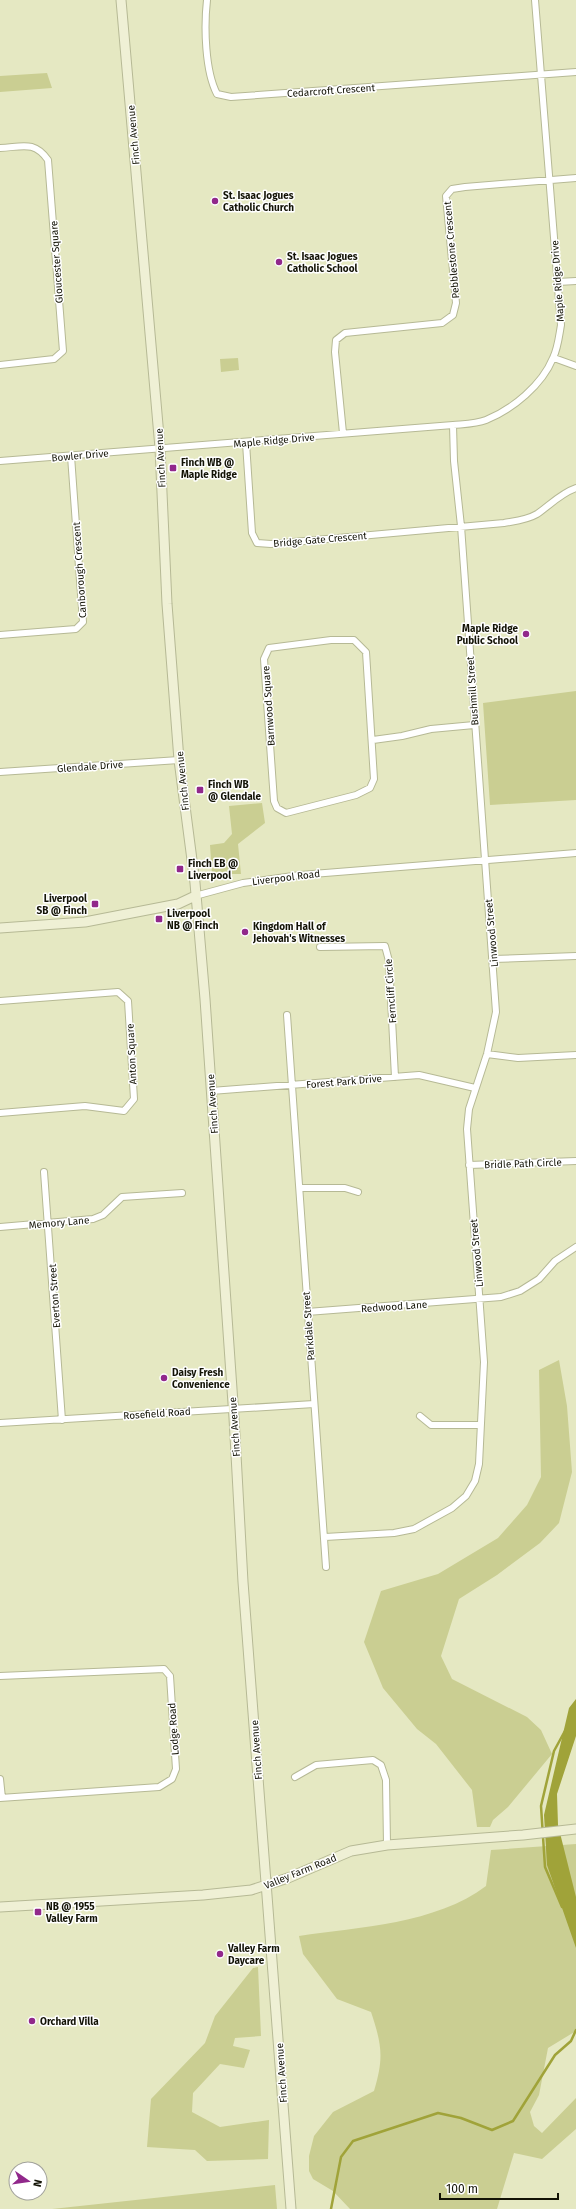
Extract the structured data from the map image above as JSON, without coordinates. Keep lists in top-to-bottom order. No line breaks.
{"streets":{"main road":["Finch Avenue","Liverpool Road","Valley Farm Road"],"street":["Cedarcroft Crescent","Pebblestone Crescent","Gloucester Square","Maple Ridge Drive","Bowler Drive","Bridge Gate Crescent","Canborough Crescent","Bushmill Street","Barnwood Square","Glendale Drive","Linwood Street","Ferncliff Circle","Anton Square","Forest Park Drive","Bridle Path Circle","Memory Lane","Everton Street","Redwood Lane","Parkdale Street","Rosefield Road","Lodge Road"]},"crossings":[["Cedarcroft Crescent","Maple Ridge Drive"],["Finch Avenue","Maple Ridge Drive"],["Finch Avenue","Bowler Drive"],["Finch Avenue","Glendale Drive"],["Finch Avenue","Liverpool Road"],["Finch Avenue","Forest Park Drive"],["Finch Avenue","Rosefield Road"],["Finch Avenue","Valley Farm Road"],["Pebblestone Crescent","Maple Ridge Drive"],["Maple Ridge Drive","Bowler Drive"],["Maple Ridge Drive","Bridge Gate Crescent"],["Maple Ridge Drive","Bushmill Street"],["Bowler Drive","Canborough Crescent"],["Bridge Gate Crescent","Bushmill Street"],["Bushmill Street","Liverpool Road"],["Bushmill Street","Linwood Street"],["Liverpool Road","Linwood Street"],["Linwood Street","Forest Park Drive"],["Linwood Street","Bridle Path Circle"],["Linwood Street","Redwood Lane"],["Linwood Street","Parkdale Street"],["Ferncliff Circle","Forest Park Drive"],["Forest Park Drive","Parkdale Street"],["Memory Lane","Everton Street"],["Everton Street","Rosefield Road"],["Redwood Lane","Parkdale Street"],["Parkdale Street","Rosefield Road"]],"places":{"other":["St. Isaac Jogues Catholic Church","St. Isaac Jogues Catholic School","Maple Ridge Public School","Kingdom Hall of Jehovah's Witnesses","Daisy Fresh Convenience","Valley Farm Daycare","Orchard Villa"],"transit":["Finch WB @ Maple Ridge","Finch WB @ Glendale","Finch EB @ Liverpool","Liverpool SB @ Finch","Liverpool NB @ Finch","NB @ 1955 Valley Farm"]},"scale_bar":"100 m","north":"right"}
